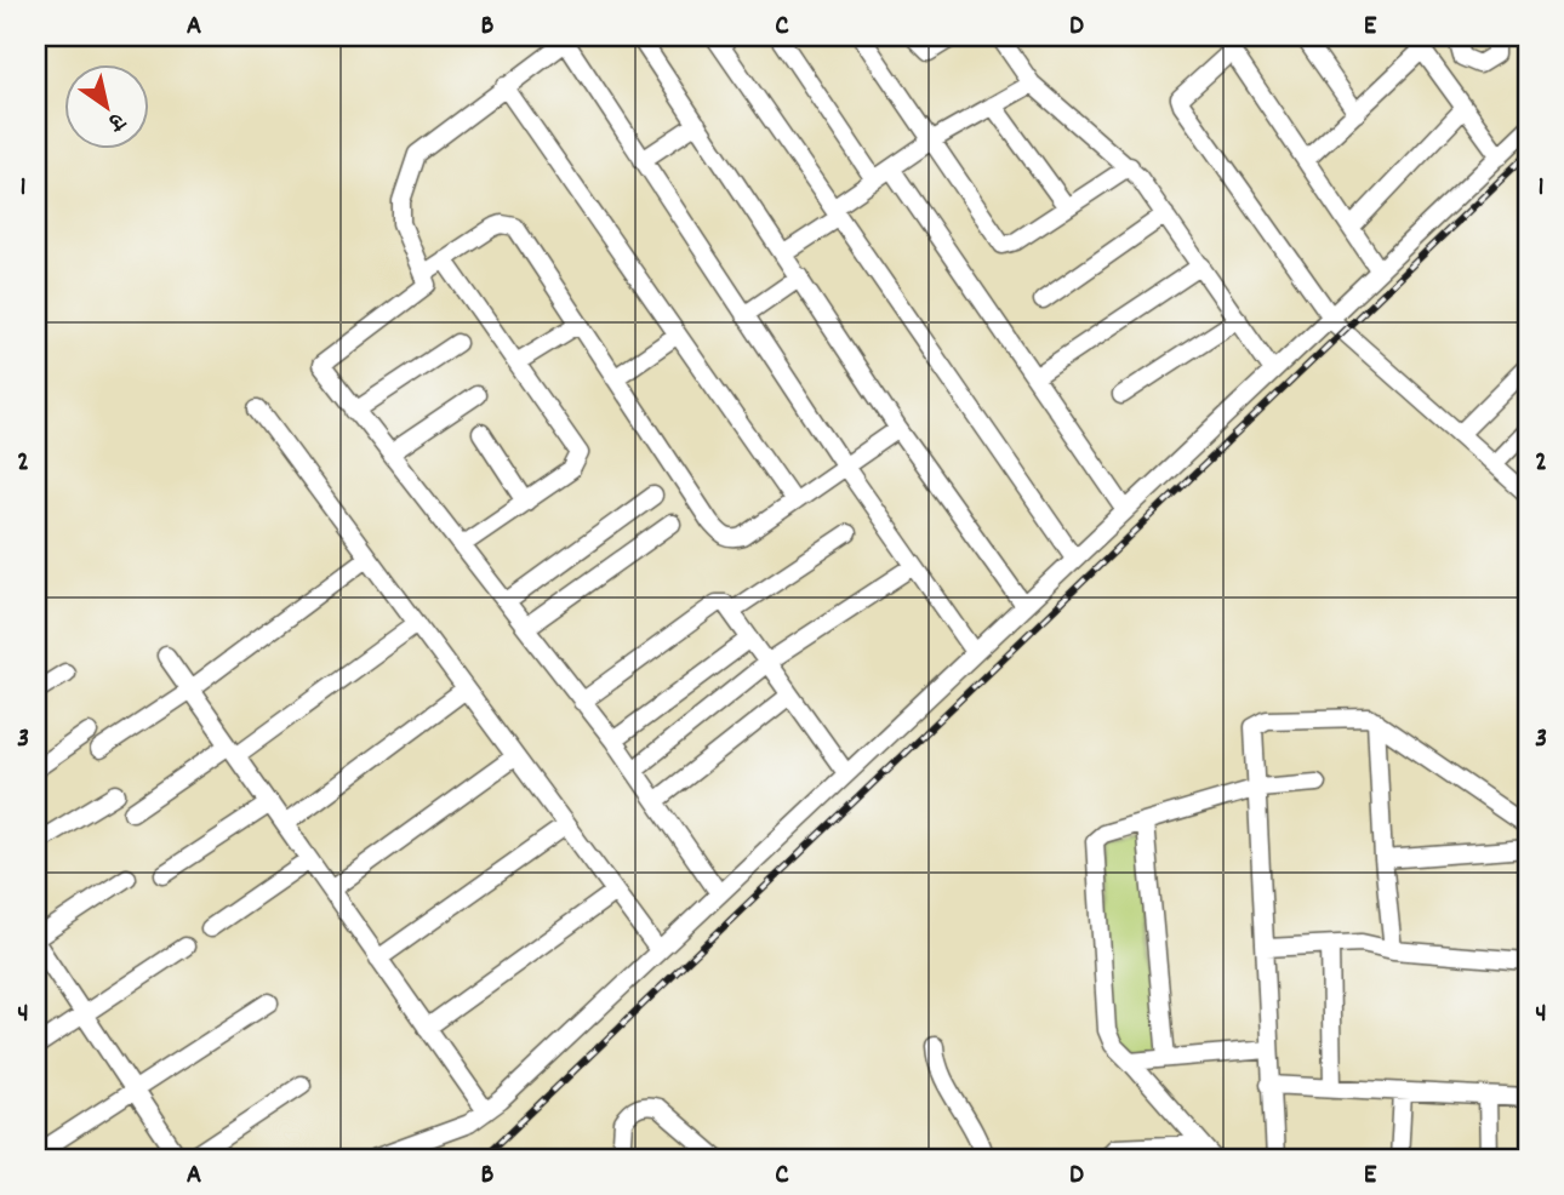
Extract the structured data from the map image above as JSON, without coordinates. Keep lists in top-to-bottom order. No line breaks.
{"north":"bottom right","grid":{"columns":["A","B","C","D","E"],"rows":["1","2","3","4"]}}
